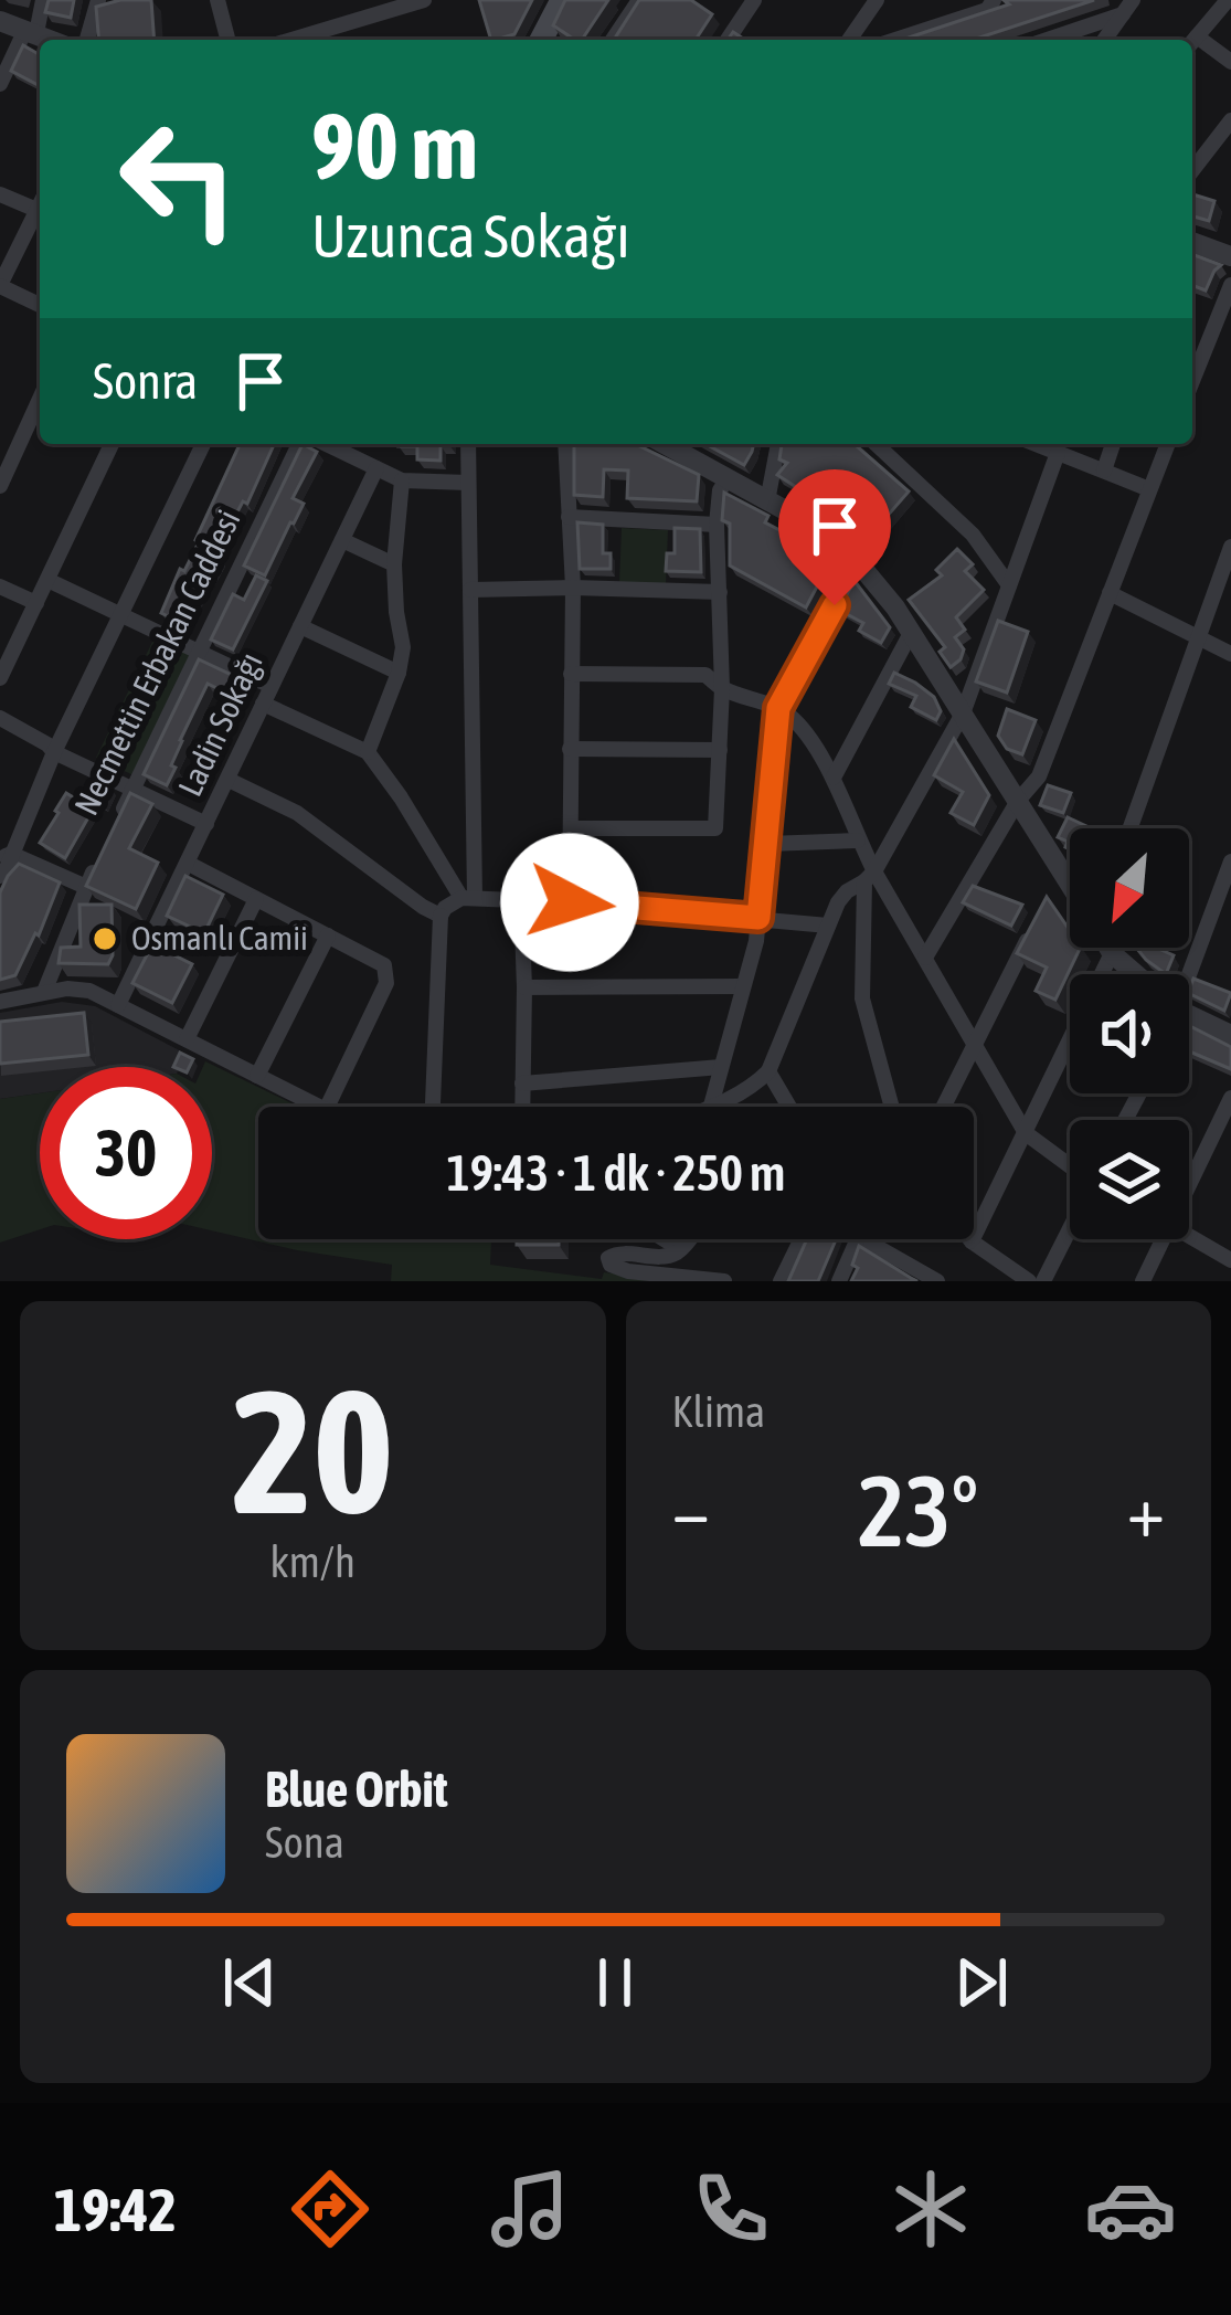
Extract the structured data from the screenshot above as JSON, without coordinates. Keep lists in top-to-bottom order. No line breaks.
{"streets":{"street":["Necmettin Erbakan Caddesi","Ladin Sokağı"]},"places":["Osmanlı Camii"],"north":"bottom left","page":{"turn":["90 m","Uzunca Sokağı"],"then":"Sonra","limit":"30","trip":"19:43 · 1 dk · 250 m","tile":[["20","km/h"],"Klima"],"heat":["−","23°","+"],"song":["Blue Orbit","Sona"],"tabs":"19:42"}}
